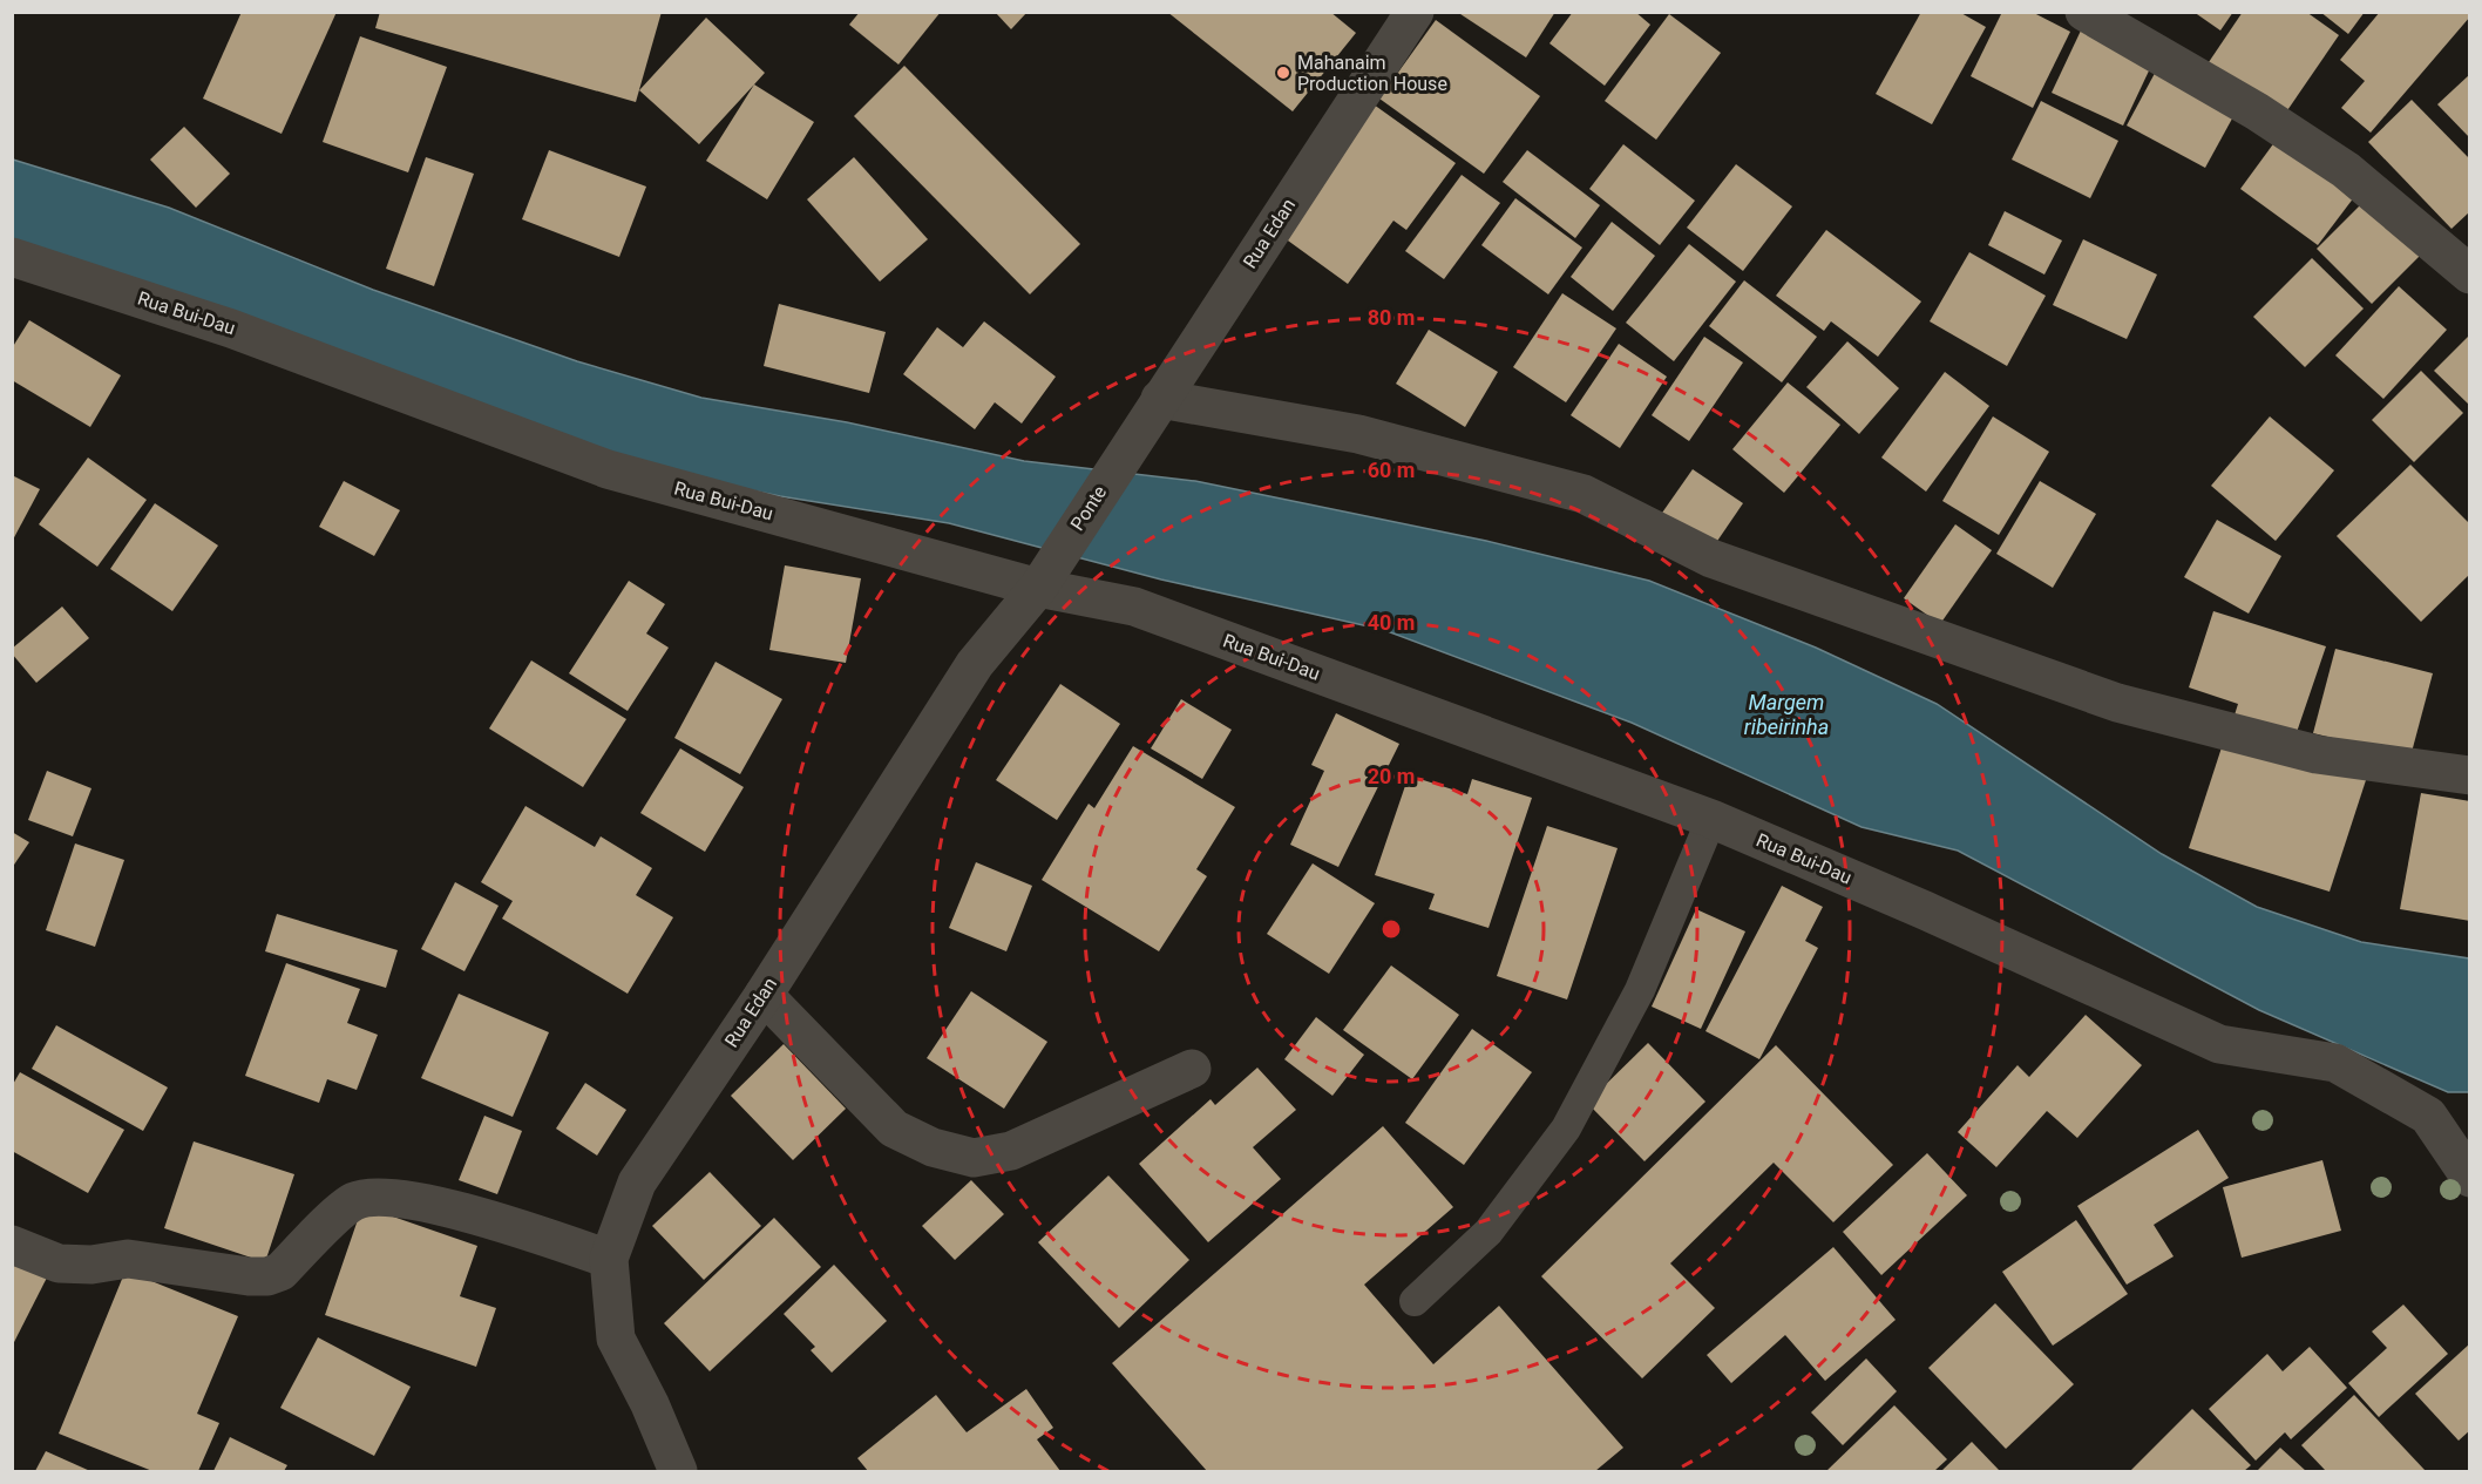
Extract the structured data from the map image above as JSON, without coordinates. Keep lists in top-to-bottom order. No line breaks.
{"streets":{"street":["Rua Edan","Rua Bui-Dau","Ponte"]},"crossings":[["Rua Edan","Rua Bui-Dau"],["Rua Edan","Ponte"],["Rua Bui-Dau","Ponte"]],"water":["Margem ribeirinha"],"places":["Mahanaim Production House"],"rings":["80 m","60 m","40 m","20 m"]}
